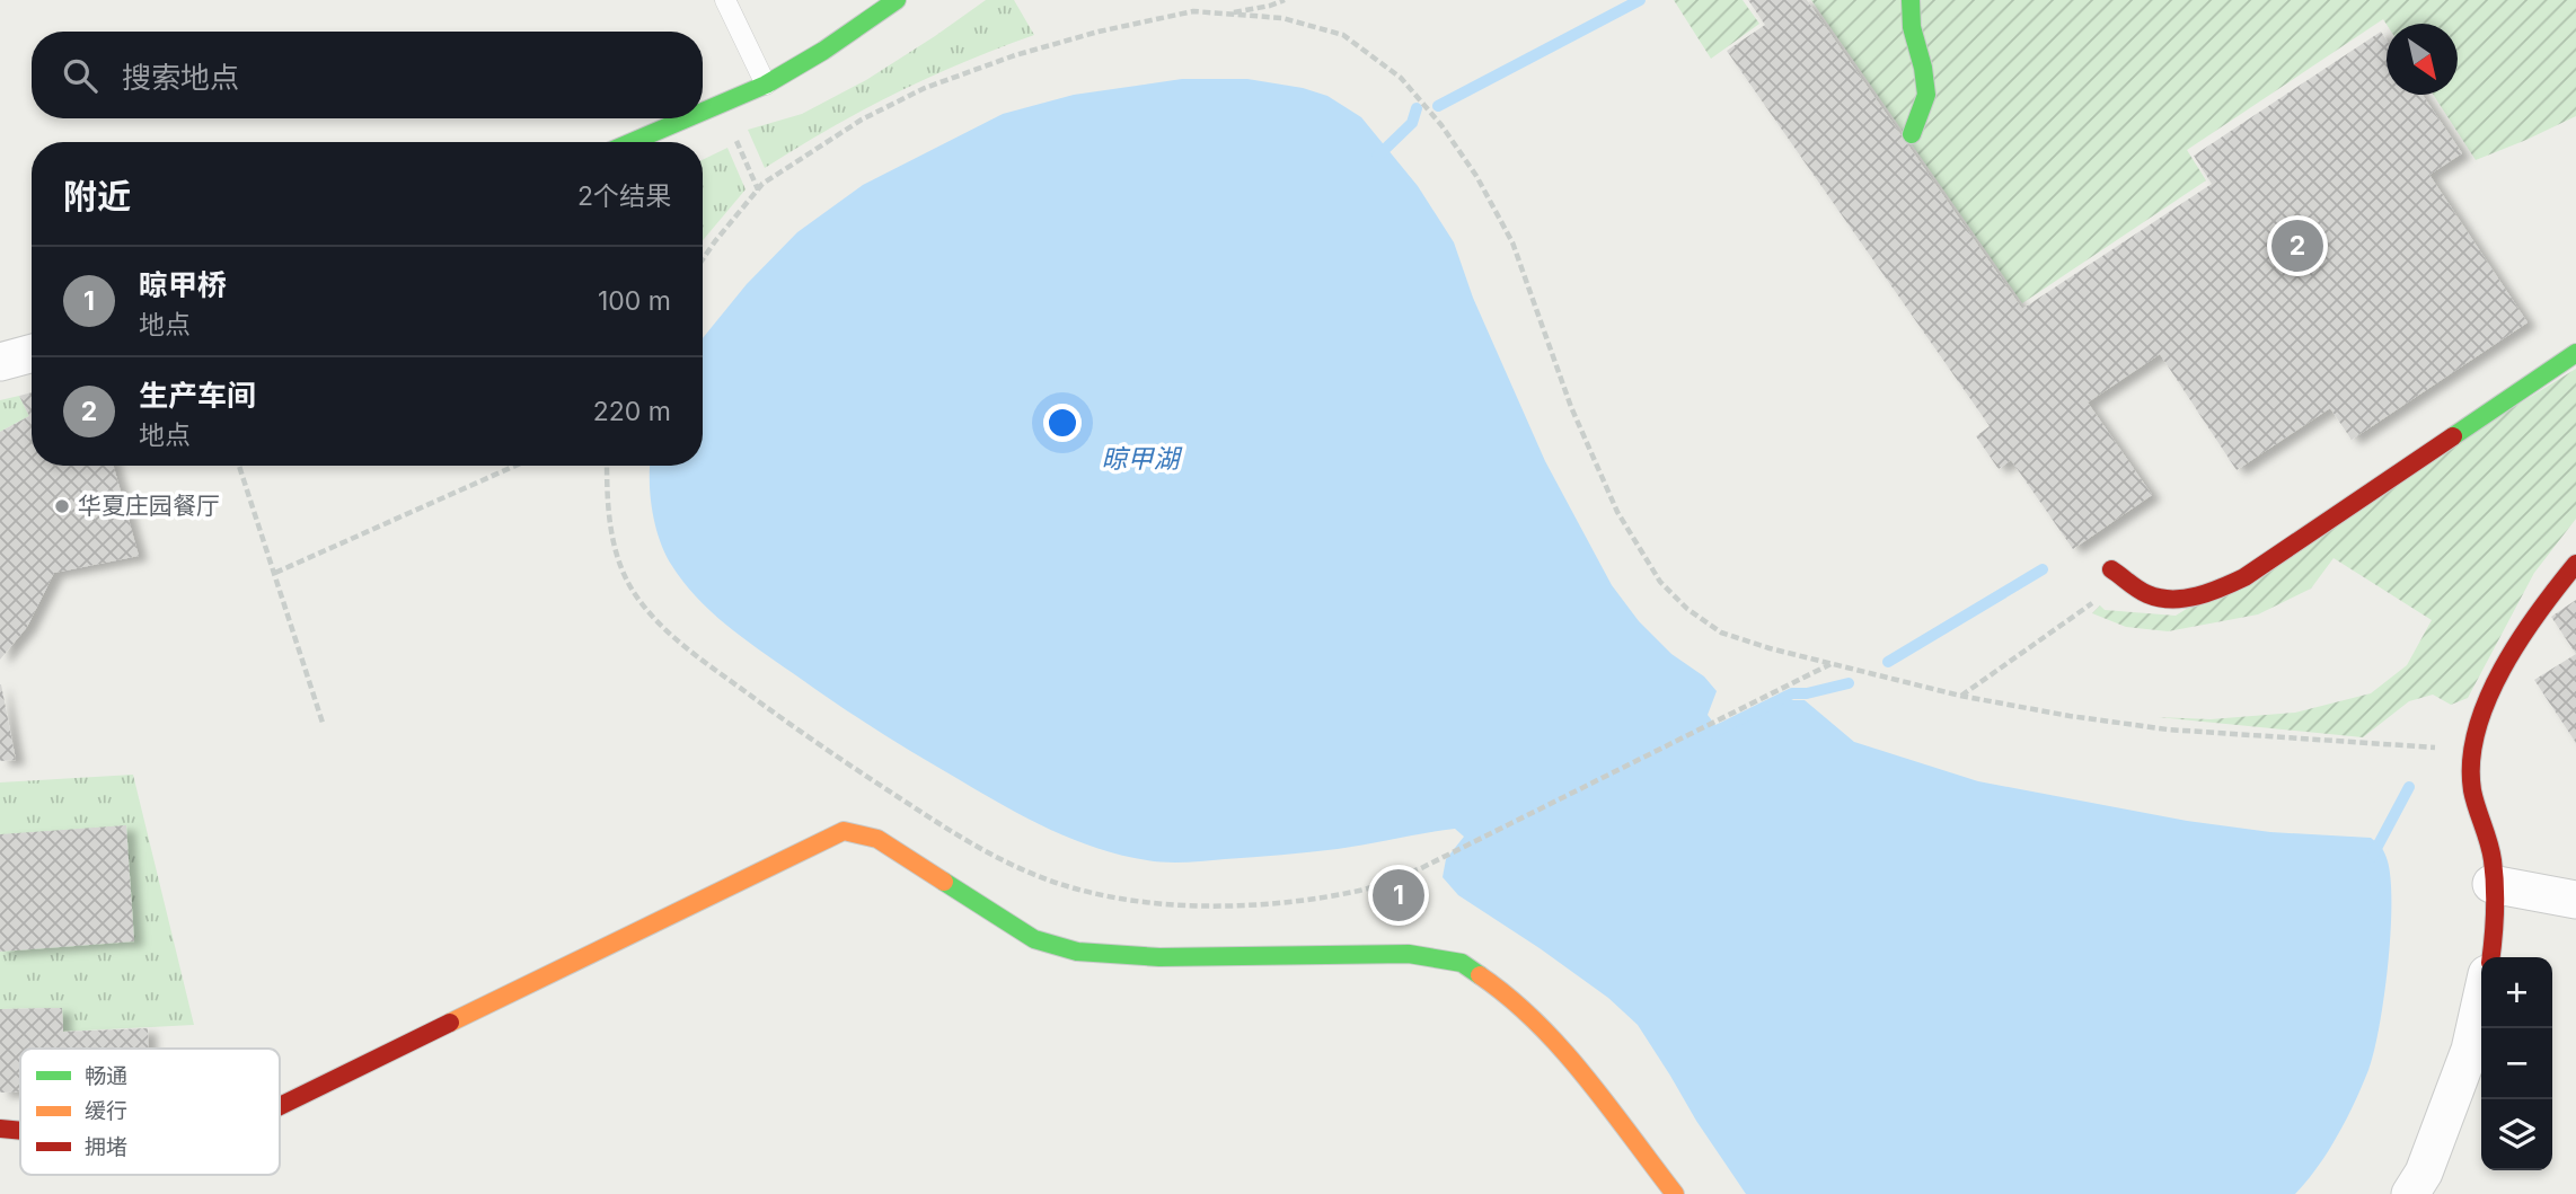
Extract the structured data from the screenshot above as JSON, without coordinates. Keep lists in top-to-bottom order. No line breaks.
{"water":["晾甲湖"],"places":["华夏庄园餐厅"],"legend":["畅通","缓行","拥堵"],"north":"bottom right","page":{"search":"搜索地点","heading":["附近","2个结果"],"pins":["2","1"],"list":[{"mark":"1","name":"晾甲桥","note":"地点","value":"100 m"},{"mark":"2","name":"生产车间","note":"地点","value":"220 m"}],"map_buttons":["+","−"]}}
